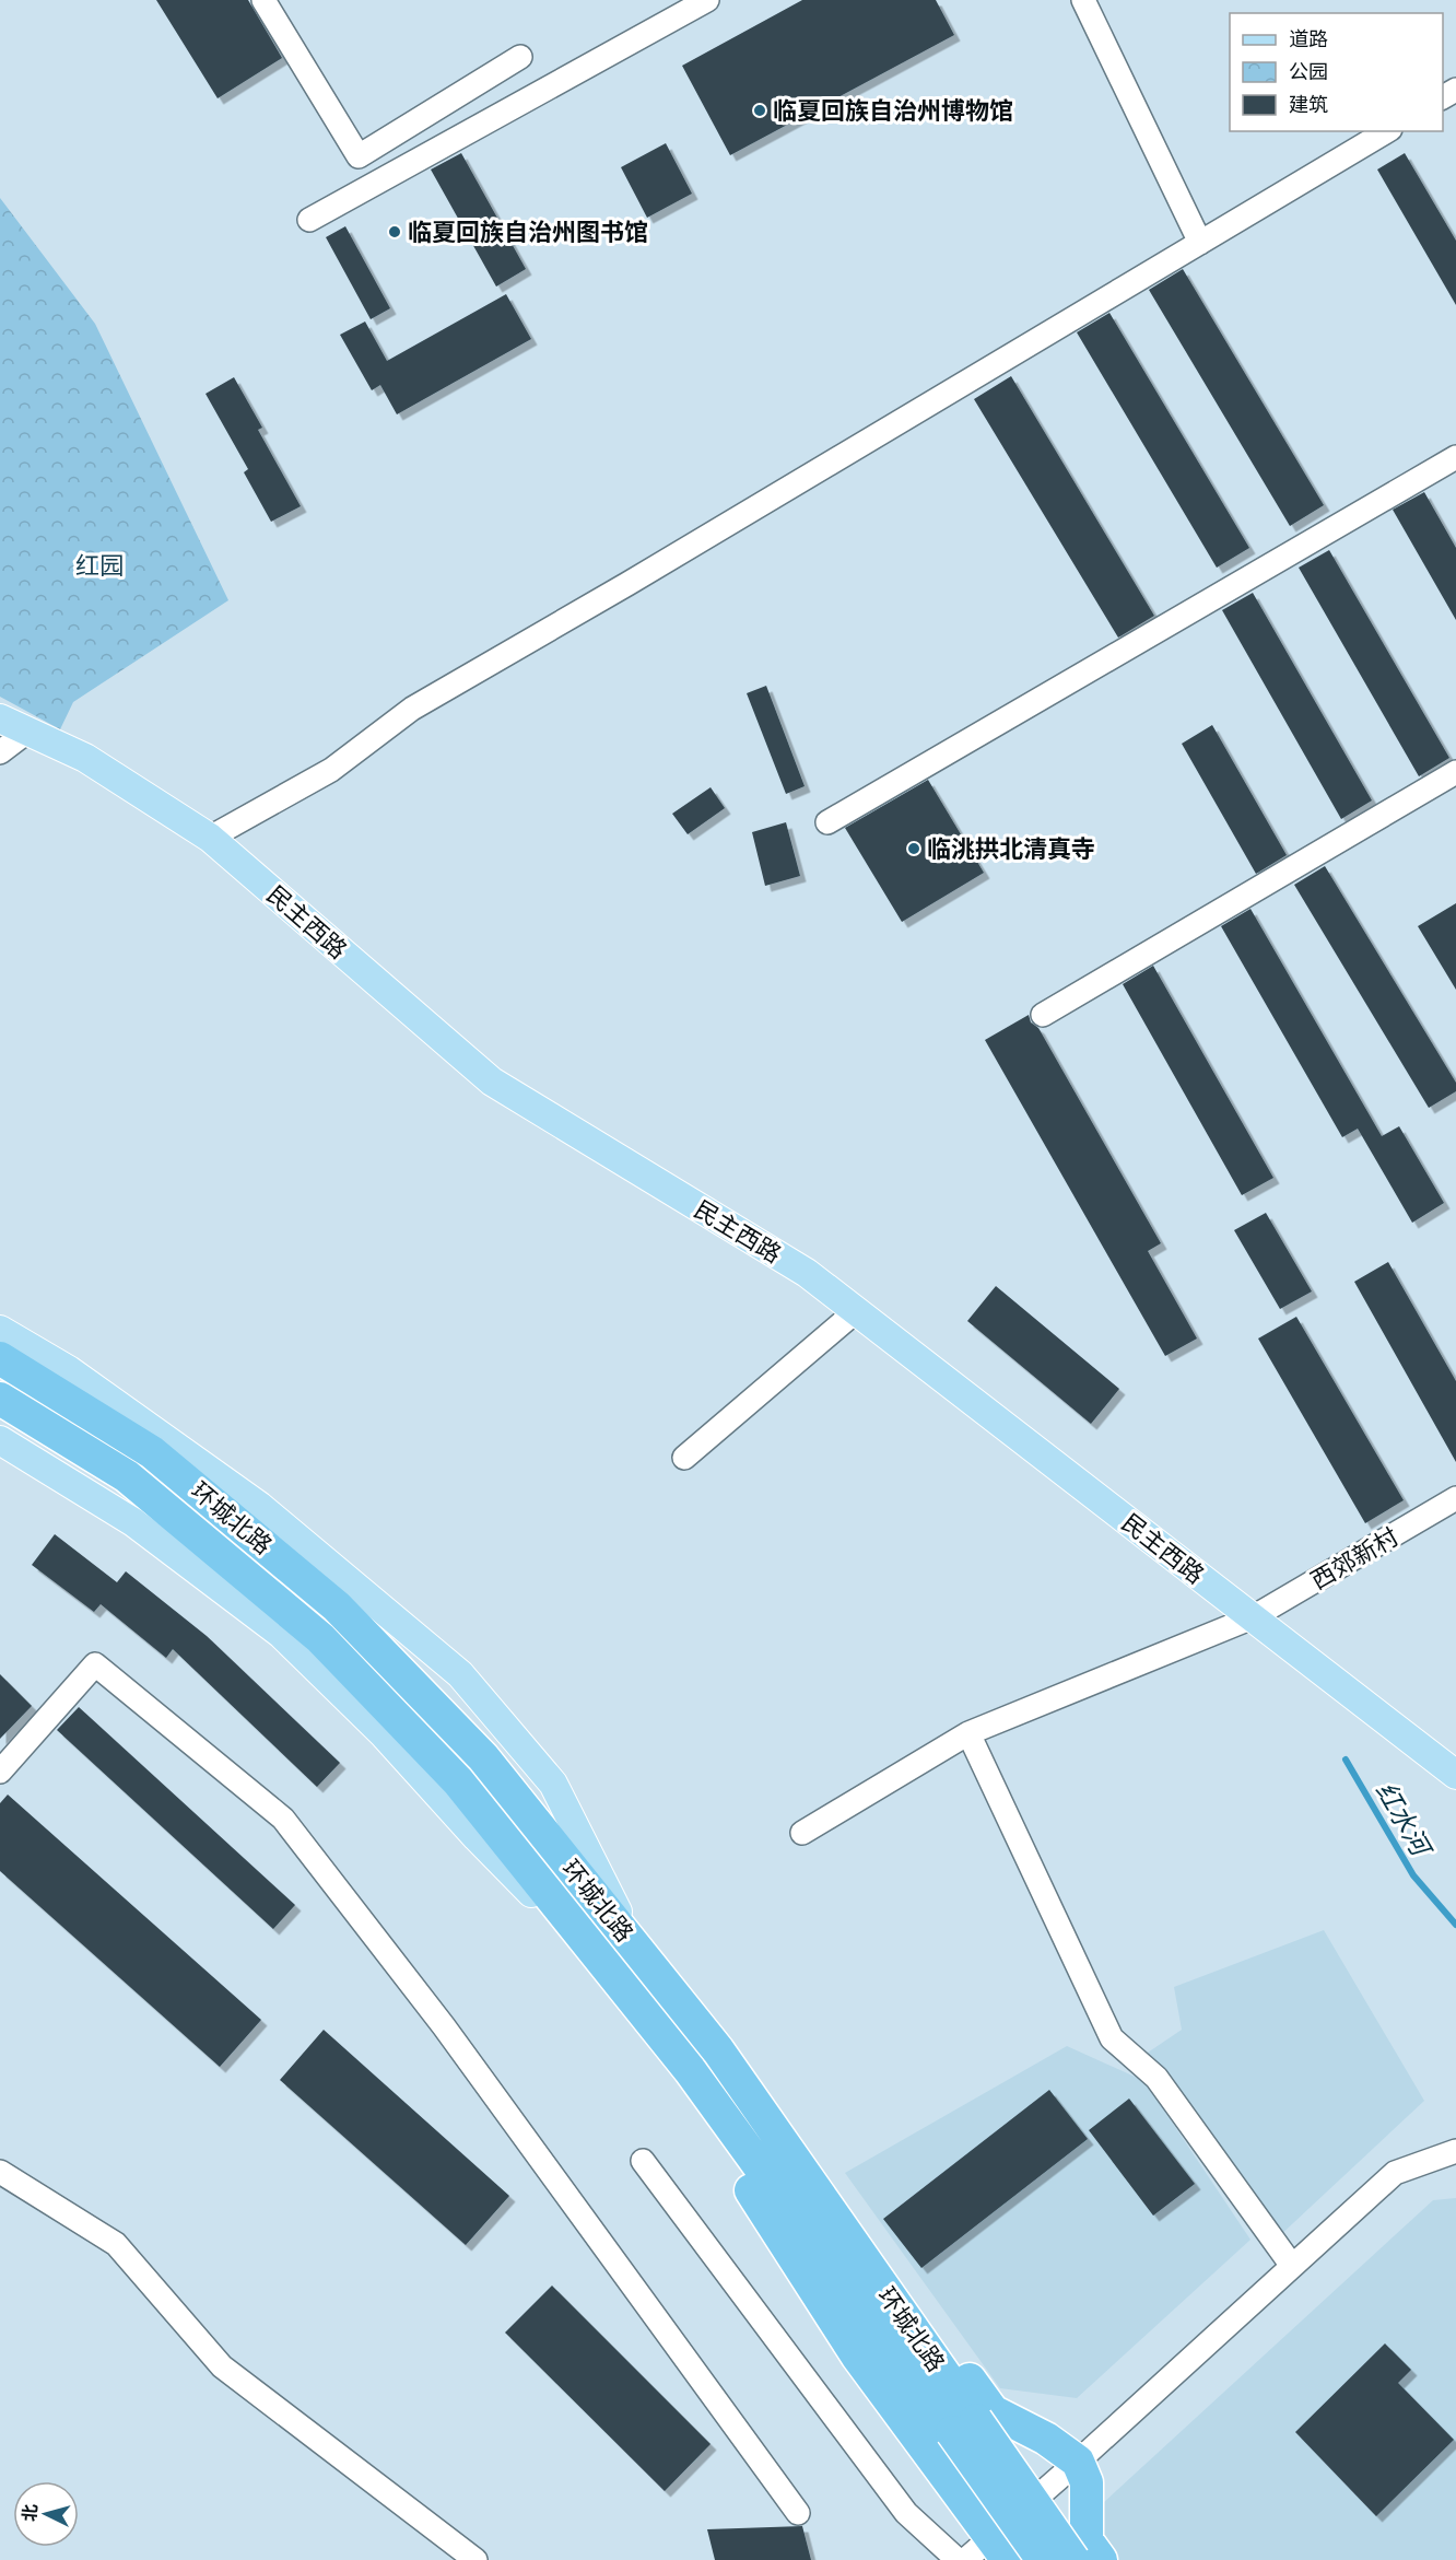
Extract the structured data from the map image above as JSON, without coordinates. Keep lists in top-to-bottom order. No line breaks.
{"streets":{"highway":["环城北路"],"main road":["民主西路"],"street":["西郊新村"]},"crossings":[["民主西路","西郊新村"]],"water":["红水河"],"parks":["红园"],"places":["临夏回族自治州博物馆","临夏回族自治州图书馆","临洮拱北清真寺"],"legend":["道路","公园","建筑"],"north":"left"}
